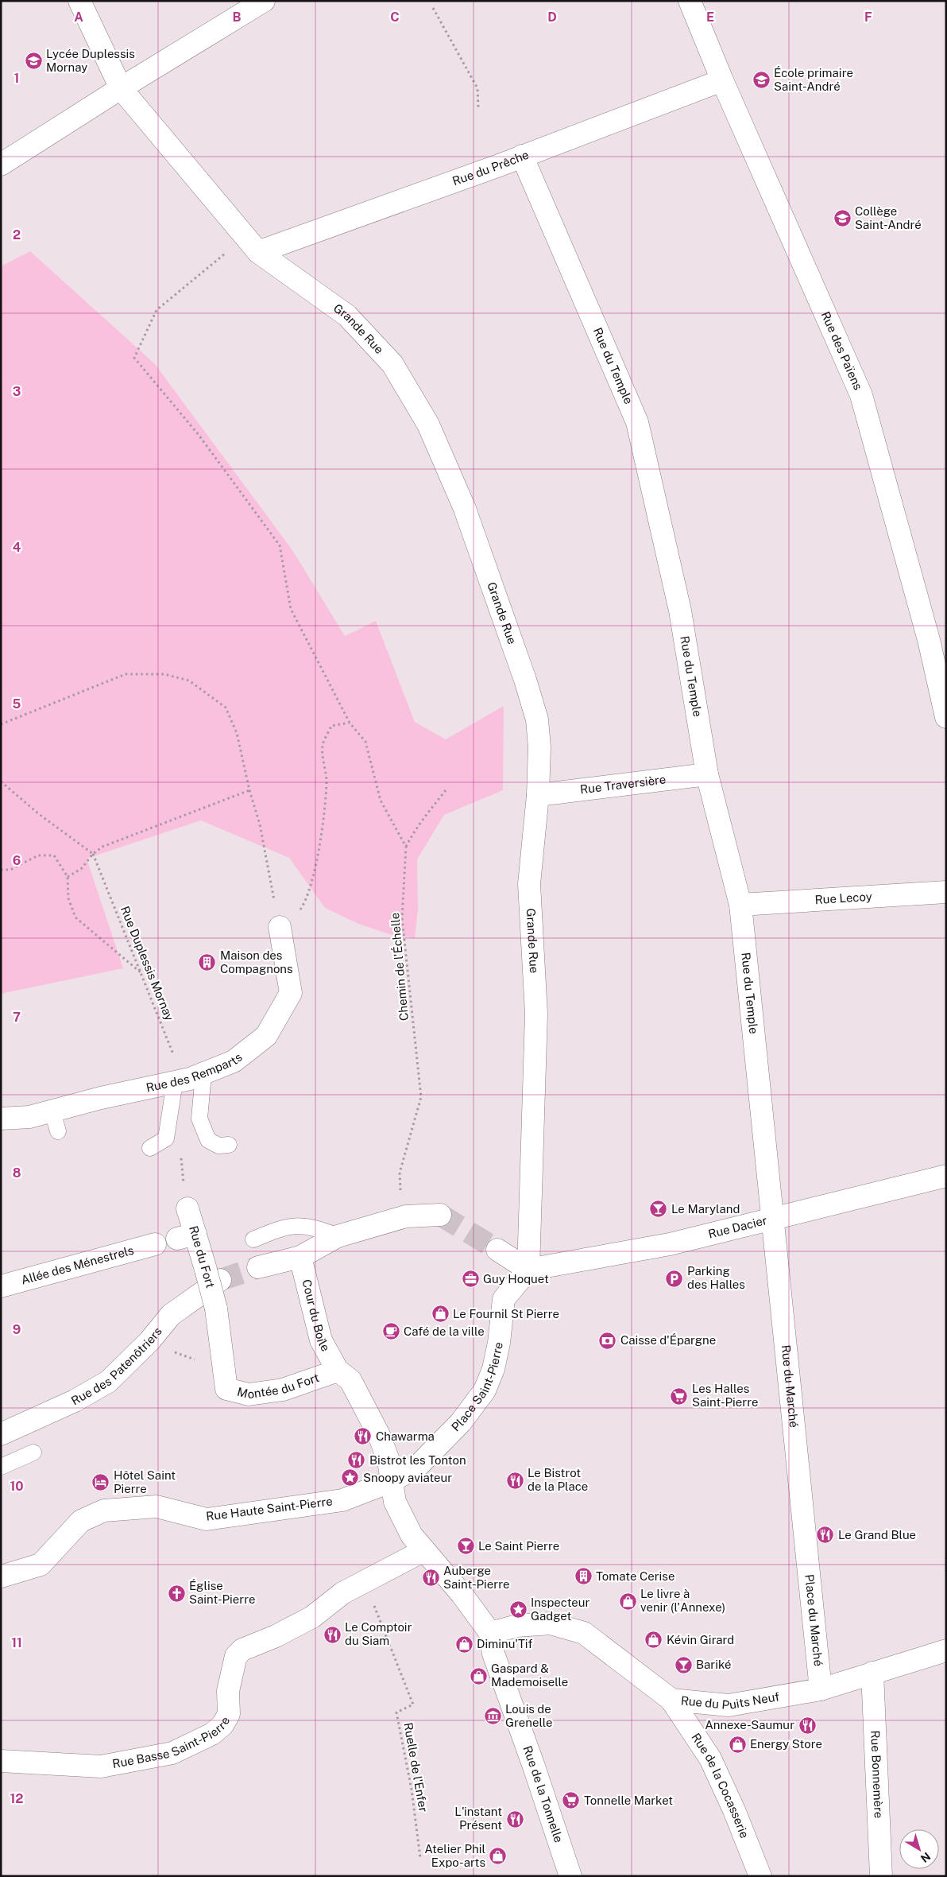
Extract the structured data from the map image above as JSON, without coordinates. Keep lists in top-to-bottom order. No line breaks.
{"streets":{"street":["Rue du Prêche","Grande Rue","Rue des Païens","Rue du Temple","Rue Traversière","Rue Lecoy","Rue des Remparts","Rue Dacier","Rue du Fort","Allée des Ménestrels","Cour du Boile","Rue des Patenôtriers","Montée du Fort","Place Saint-Pierre","Rue du Marché","Rue Haute Saint-Pierre","Place du Marché","Rue du Puits Neuf","Rue Basse Saint-Pierre","Rue Bonnemère","Rue de la Cocasserie","Rue de la Tonnelle"],"path":["Rue Duplessis Mornay","Chemin de l'Échelle","Ruelle de l'Enfer"]},"crossings":[["Rue du Prêche","Grande Rue"],["Rue du Prêche","Rue des Païens"],["Rue du Prêche","Rue du Temple"],["Grande Rue","Rue Traversière"],["Grande Rue","Rue Dacier"],["Grande Rue","Place Saint-Pierre"],["Rue du Temple","Rue Traversière"],["Rue du Temple","Rue Lecoy"],["Rue du Temple","Rue Dacier"],["Rue du Temple","Rue du Marché"],["Rue Duplessis Mornay","Rue des Remparts"],["Rue Dacier","Place Saint-Pierre"],["Rue Dacier","Rue du Marché"],["Rue du Fort","Rue des Patenôtriers"],["Rue du Fort","Montée du Fort"],["Cour du Boile","Montée du Fort"],["Place Saint-Pierre","Rue Haute Saint-Pierre"],["Rue du Marché","Place du Marché"],["Place du Marché","Rue du Puits Neuf"],["Rue du Puits Neuf","Rue Bonnemère"],["Rue du Puits Neuf","Rue de la Cocasserie"],["Rue du Puits Neuf","Rue de la Tonnelle"],["Rue Basse Saint-Pierre","Ruelle de l'Enfer"],["Rue Basse Saint-Pierre","Rue de la Tonnelle"]],"places":{"school or university":["Lycée Duplessis Mornay","École primaire Saint-André","Collège Saint-André"],"building":["Maison des Compagnons","Tomate Cerise"],"bar":["Le Maryland","Le Saint Pierre","Bariké"],"parking":["Parking des Halles"],"office":["Guy Hoquet"],"shop":["Le Fournil St Pierre","Le livre à venir (l'Annexe)","Kévin Girard","Diminu'Tif","Gaspard & Mademoiselle","Energy Store","Atelier Phil Expo-arts"],"cafe":["Café de la ville"],"bank":["Caisse d'Épargne"],"supermarket":["Les Halles Saint-Pierre","Tonnelle Market"],"restaurant":["Chawarma","Bistrot les Tonton","Le Bistrot de la Place","Le Grand Blue","Auberge Saint-Pierre","Le Comptoir du Siam","Annexe-Saumur","L'instant Présent"],"place":["Snoopy aviateur","Inspecteur Gadget"],"hotel":["Hôtel Saint Pierre"],"church":["Église Saint-Pierre"],"museum":["Louis de Grenelle"]},"north":"bottom right","grid":{"columns":["A","B","C","D","E","F"],"rows":["1","2","3","4","5","6","7","8","9","10","11","12"]}}
